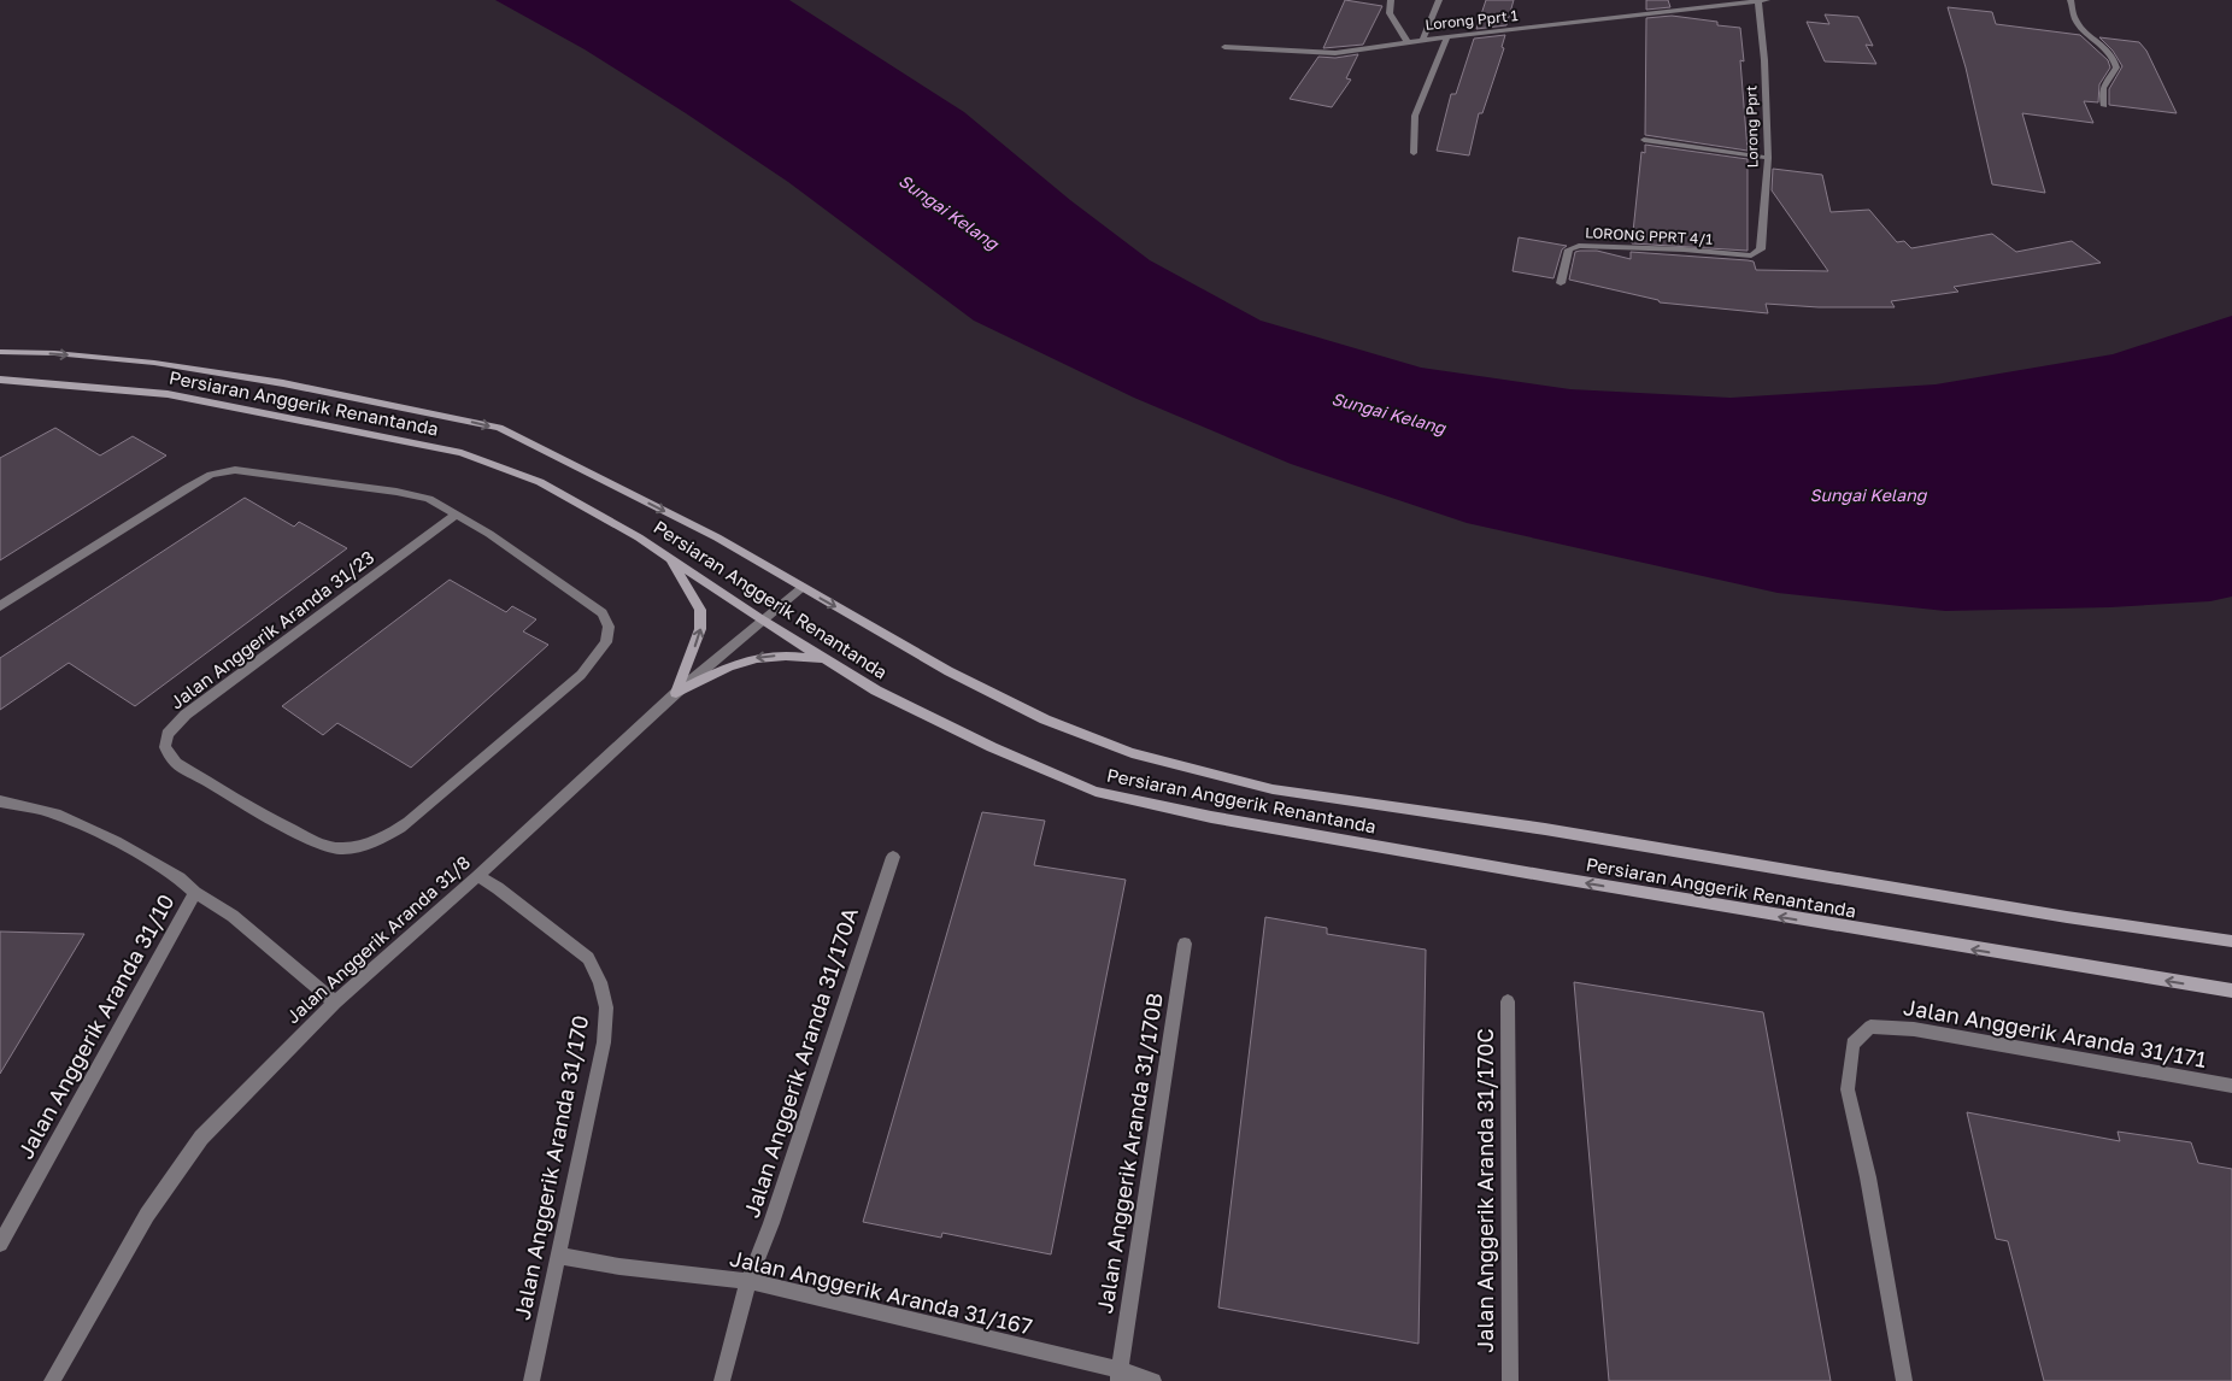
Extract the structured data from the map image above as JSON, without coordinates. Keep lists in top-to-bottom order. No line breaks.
{"streets":{"main road":["Persiaran Anggerik Renantanda"],"street":["Lorong Pprt 1","Lorong Pprt","LORONG PPRT 4/1","Jalan Anggerik Aranda 31/23","Jalan Anggerik Aranda 31/8","Jalan Anggerik Aranda 31/10","Jalan Anggerik Aranda 31/171","Jalan Anggerik Aranda 31/170A","Jalan Anggerik Aranda 31/170B","Jalan Anggerik Aranda 31/170","Jalan Anggerik Aranda 31/170C","Jalan Anggerik Aranda 31/167"]},"crossings":[["Lorong Pprt 1","Lorong Pprt"],["Lorong Pprt","LORONG PPRT 4/1"],["Persiaran Anggerik Renantanda","Jalan Anggerik Aranda 31/8"],["Jalan Anggerik Aranda 31/8","Jalan Anggerik Aranda 31/170"],["Jalan Anggerik Aranda 31/170A","Jalan Anggerik Aranda 31/167"],["Jalan Anggerik Aranda 31/170B","Jalan Anggerik Aranda 31/167"],["Jalan Anggerik Aranda 31/170","Jalan Anggerik Aranda 31/167"]],"water":["Sungai Kelang"]}
